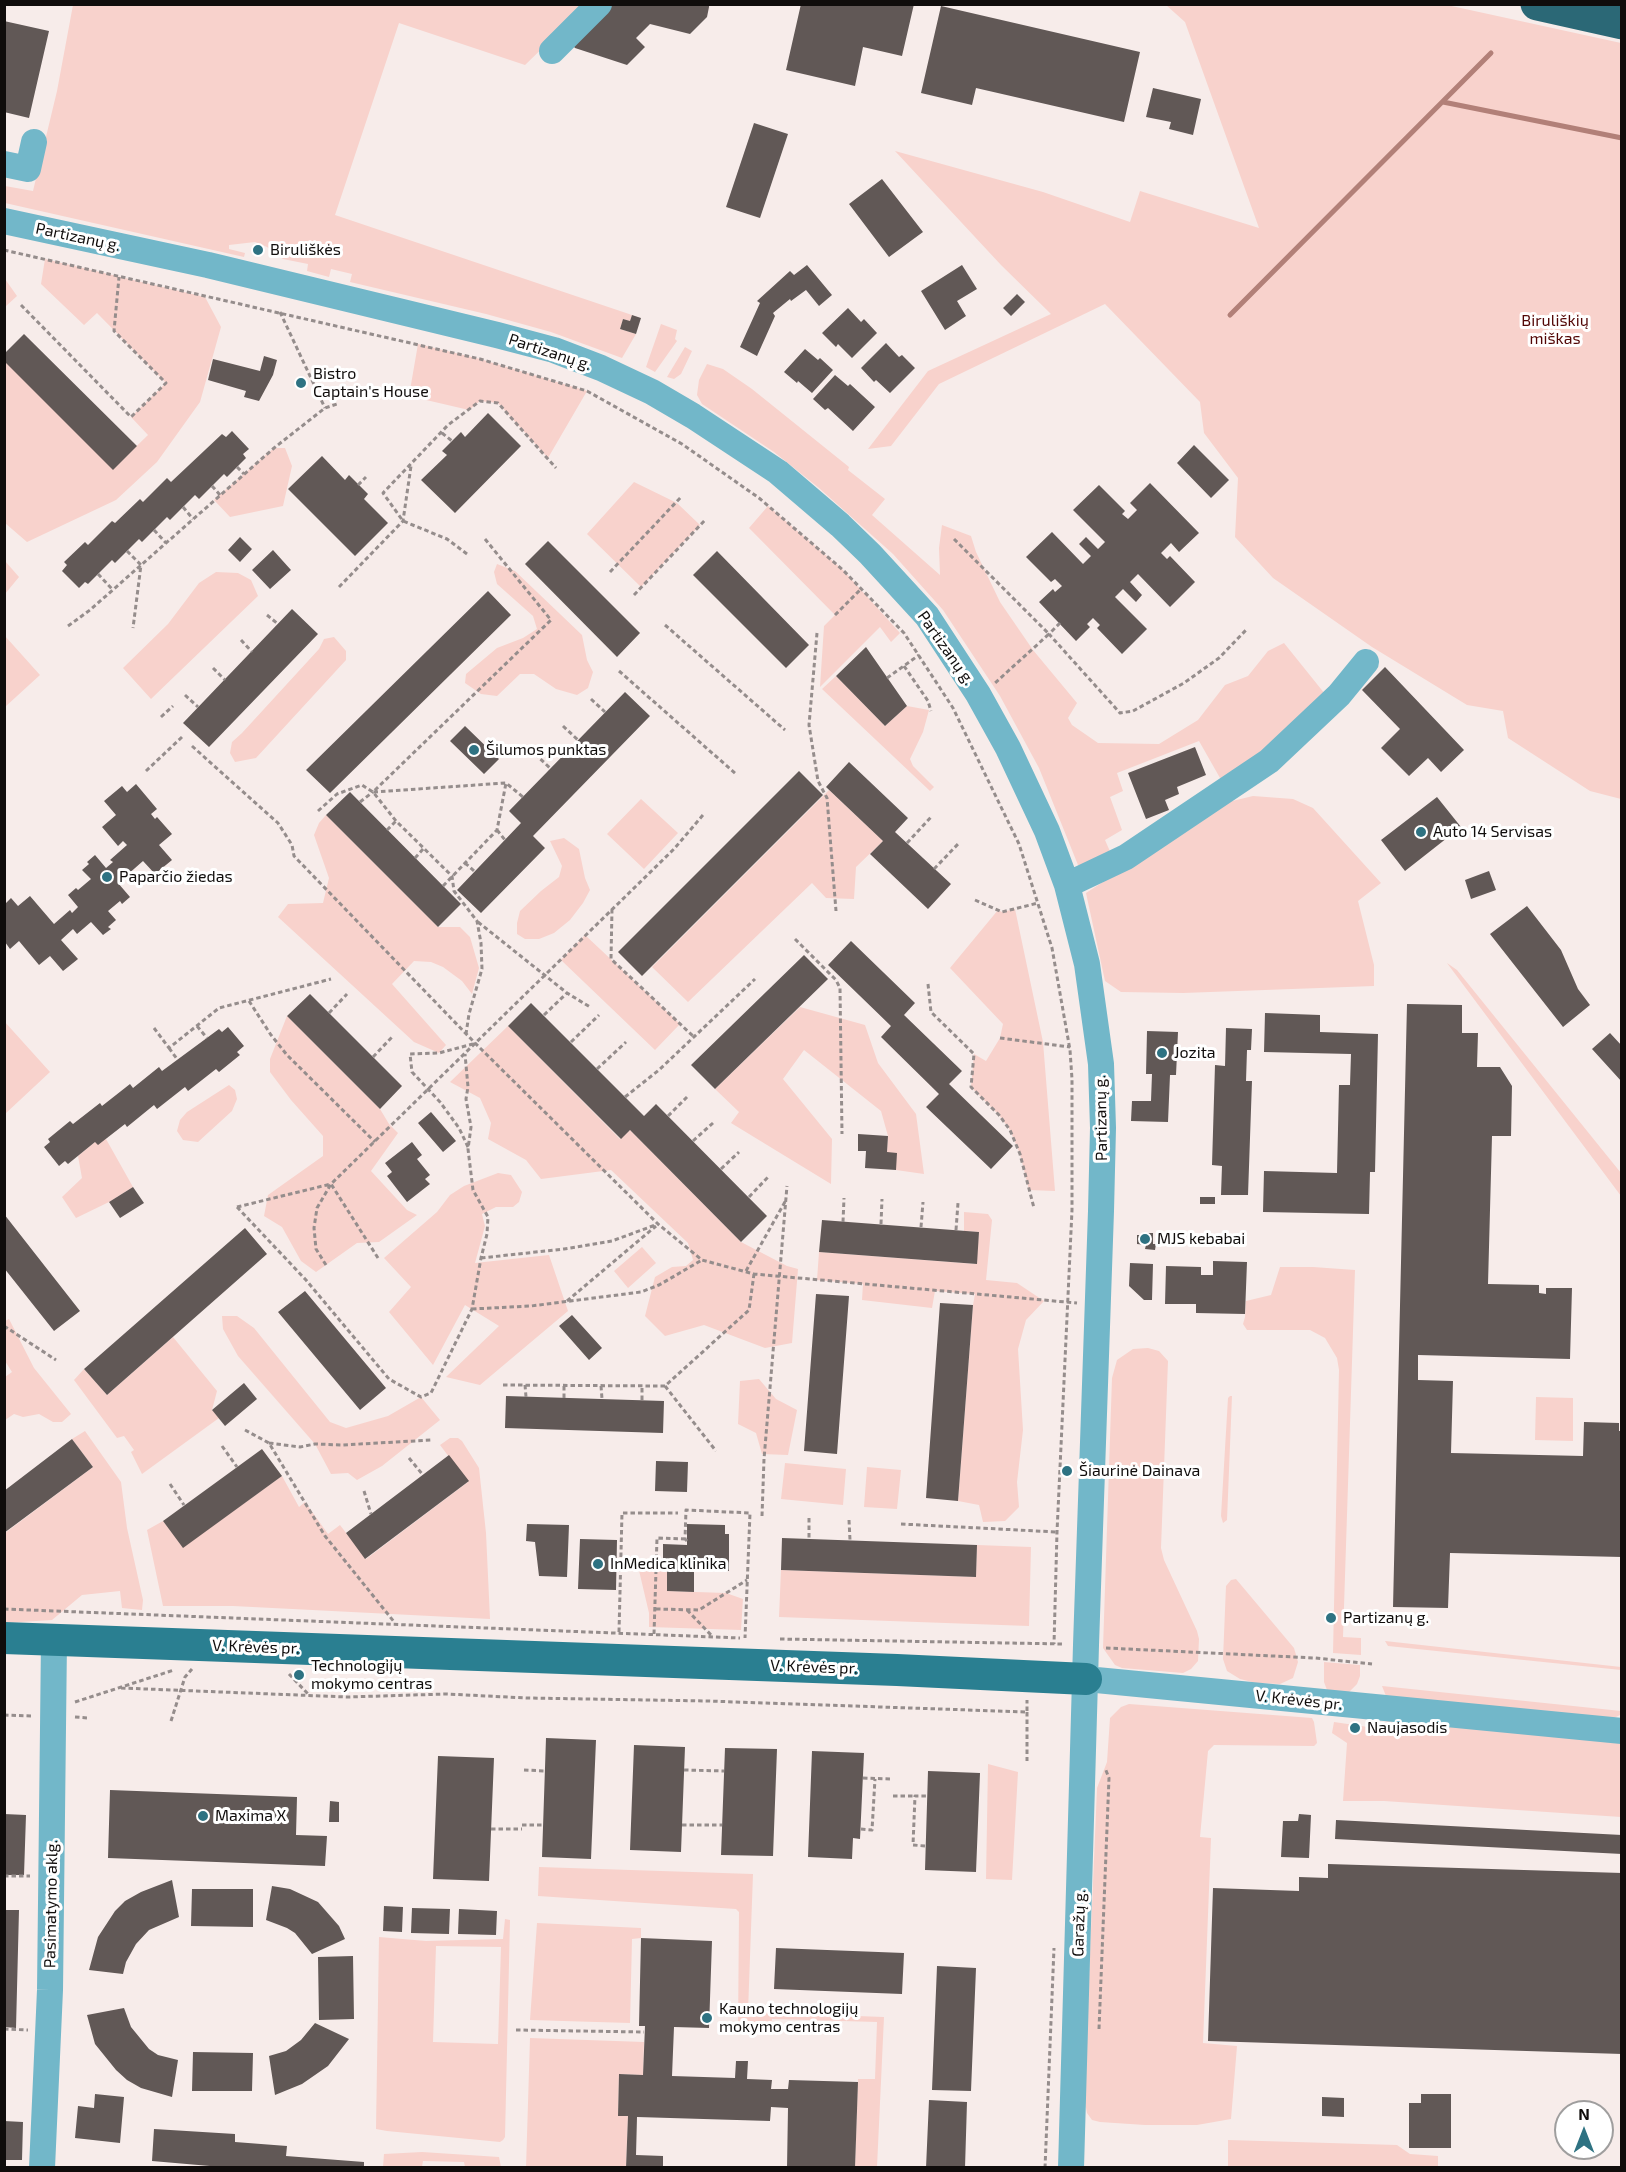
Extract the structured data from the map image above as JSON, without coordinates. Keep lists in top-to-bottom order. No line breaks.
{"streets":{"main road":["V. Krėvės pr."],"street":["Partizanų g.","Pasimatymo aklg.","Garažų g."]},"crossings":[["Partizanų g.","V. Krėvės pr."],["Partizanų g.","Garažų g."],["V. Krėvės pr.","Pasimatymo aklg."],["V. Krėvės pr.","Garažų g."]],"parks":["Biruliškių miškas"],"places":["Biruliškės","Bistro Captain's House","Šilumos punktas","Auto 14 Servisas","Paparčio žiedas","Jozita","MJS kebabai","Šiaurinė Dainava","InMedica klinika","Partizanų g.","Technologijų mokymo centras","Naujasodis","Maxima X","Kauno technologijų mokymo centras"],"north":"top"}
